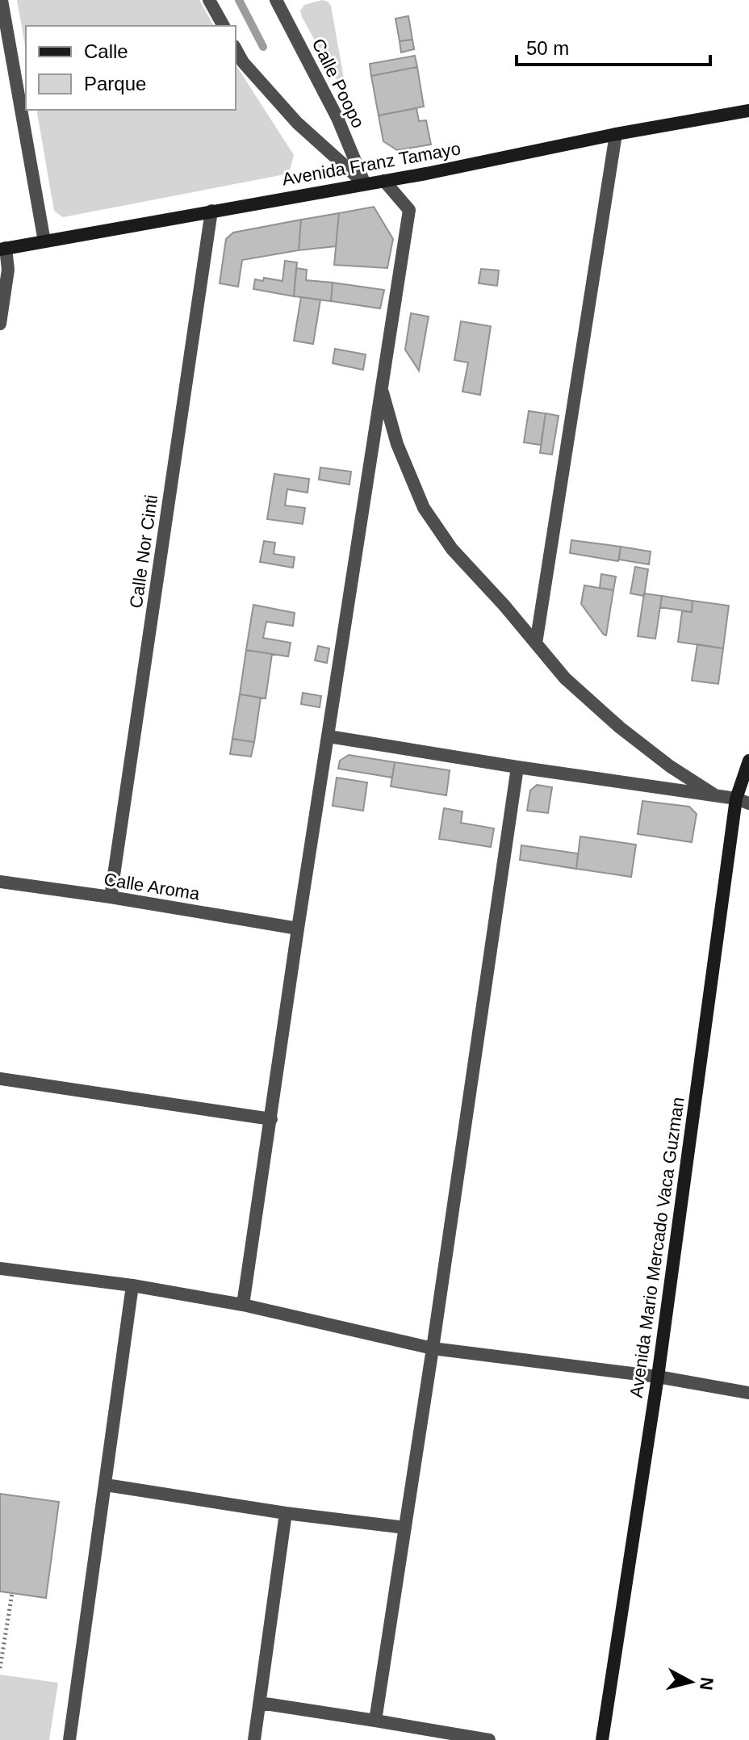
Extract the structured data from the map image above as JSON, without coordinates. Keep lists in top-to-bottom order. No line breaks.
{"streets":{"street":["Calle Poopo","Avenida Franz Tamayo","Calle Nor Cinti","Calle Aroma","Avenida Mario Mercado Vaca Guzman"]},"crossings":[["Calle Poopo","Avenida Franz Tamayo"],["Avenida Franz Tamayo","Calle Nor Cinti"],["Calle Nor Cinti","Calle Aroma"]],"legend":["Calle","Parque"],"scale_bar":"50 m","north":"right"}
